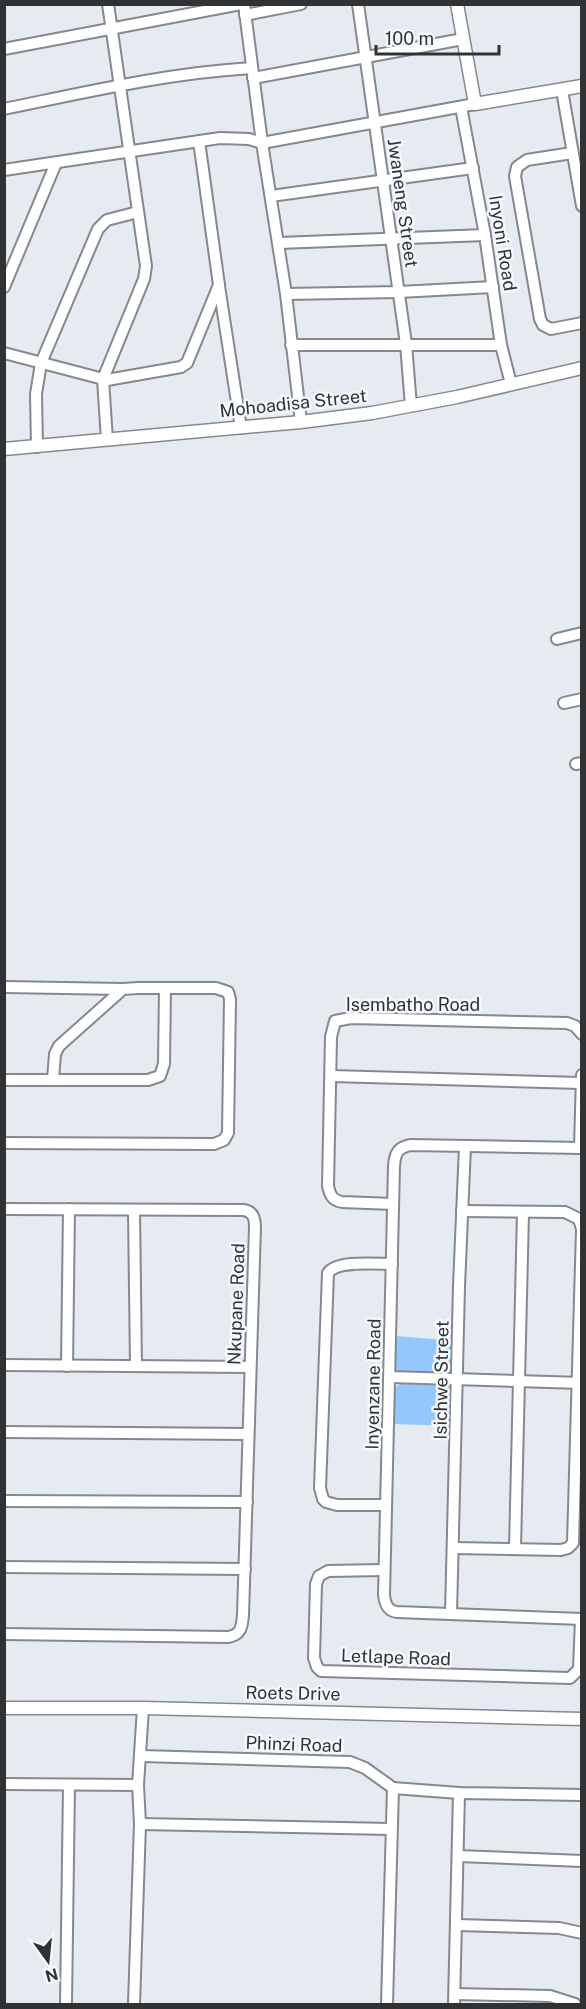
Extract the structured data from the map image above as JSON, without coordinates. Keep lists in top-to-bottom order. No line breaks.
{"streets":{"street":["Jwaneng Street","Inyoni Road","Mohoadisa Street","Isembatho Road","Nkupane Road","Isichwe Street","Inyenzane Road","Letlape Road","Roets Drive","Phinzi Road"]},"crossings":[["Jwaneng Street","Mohoadisa Street"],["Inyoni Road","Mohoadisa Street"],["Isembatho Road","Inyenzane Road"],["Isichwe Street","Inyenzane Road"],["Inyenzane Road","Letlape Road"]],"scale_bar":"100 m","north":"bottom"}
